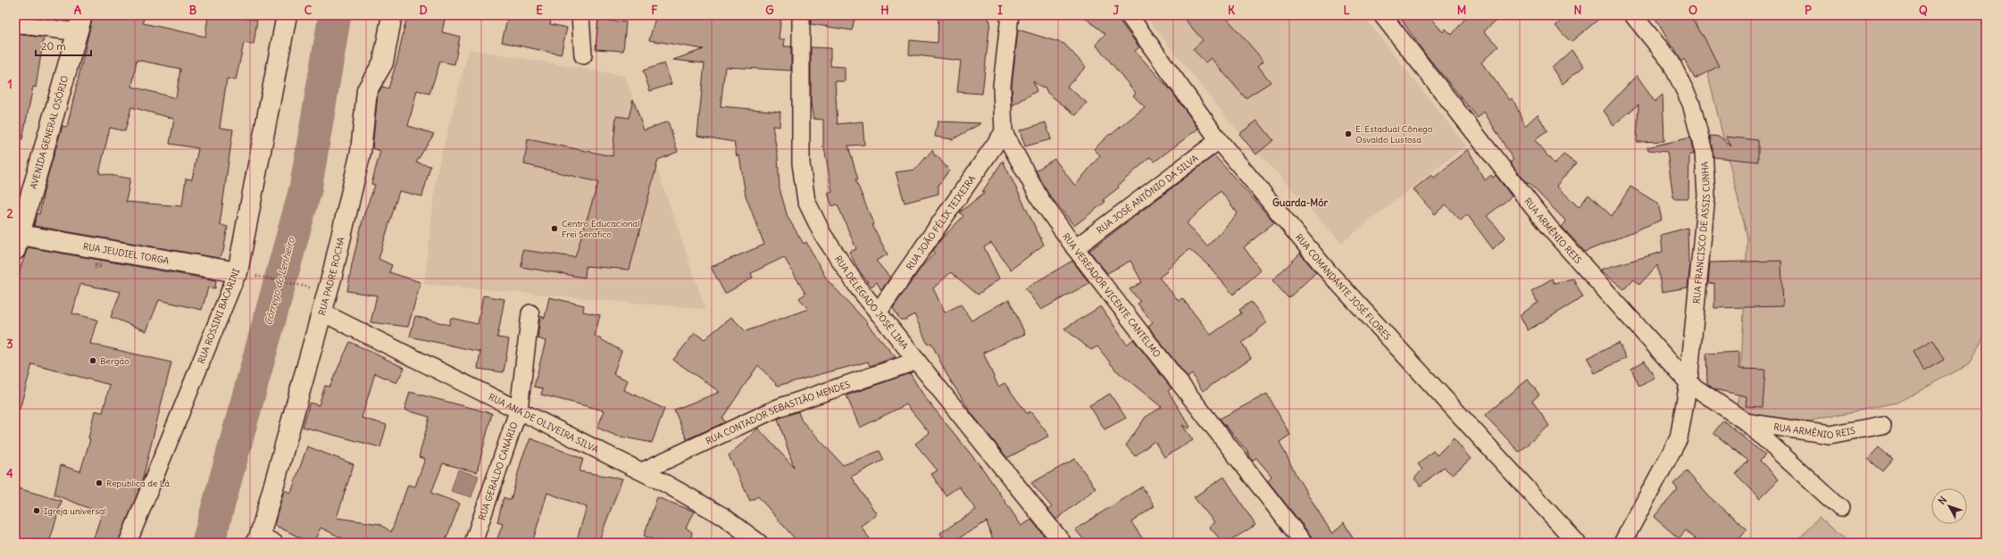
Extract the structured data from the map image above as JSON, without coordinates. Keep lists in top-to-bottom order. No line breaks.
{"streets":{"main road":["AVENIDA GENERAL OSÓRIO","RUA JEUDIEL TORGA","RUA PADRE ROCHA","RUA ROSSINI BACARINI"],"street":["RUA JOSÉ ANTÔNIO DA SILVA","RUA JOÃO FÉLIX TEIXEIRA","RUA ARMÊNIO REIS","RUA FRANCISCO DE ASSIS CUNHA","RUA COMANDANTE JOSÉ FLORES","RUA VEREADOR VICENTE CANTELMO","RUA DELEGADO JOSÉ LIMA","RUA CONTADOR SEBASTIÃO MENDES","RUA ANA DE OLIVEIRA SILVA","RUA GERALDO CANÁRIO"]},"crossings":[["AVENIDA GENERAL OSÓRIO","RUA JEUDIEL TORGA"],["RUA JOSÉ ANTÔNIO DA SILVA","RUA COMANDANTE JOSÉ FLORES"],["RUA JOSÉ ANTÔNIO DA SILVA","RUA VEREADOR VICENTE CANTELMO"],["RUA JOÃO FÉLIX TEIXEIRA","RUA VEREADOR VICENTE CANTELMO"],["RUA JOÃO FÉLIX TEIXEIRA","RUA DELEGADO JOSÉ LIMA"],["RUA ARMÊNIO REIS","RUA FRANCISCO DE ASSIS CUNHA"],["RUA JEUDIEL TORGA","RUA ROSSINI BACARINI"],["RUA PADRE ROCHA","RUA ANA DE OLIVEIRA SILVA"],["RUA DELEGADO JOSÉ LIMA","RUA CONTADOR SEBASTIÃO MENDES"],["RUA CONTADOR SEBASTIÃO MENDES","RUA ANA DE OLIVEIRA SILVA"],["RUA ANA DE OLIVEIRA SILVA","RUA GERALDO CANÁRIO"]],"districts":["Guarda-Mór"],"water":["Córrego do Lenheiro"],"places":["E. Estadual Cônego Osvaldo Lustosa","Centro Educacional Frei Seráfico","Bergão","Republica de Lá","Igreja universal"],"house_numbers":["39"],"scale_bar":"20 m","north":"top left","grid":{"columns":["A","B","C","D","E","F","G","H","I","J","K","L","M","N","O","P","Q"],"rows":["1","2","3","4"]}}
